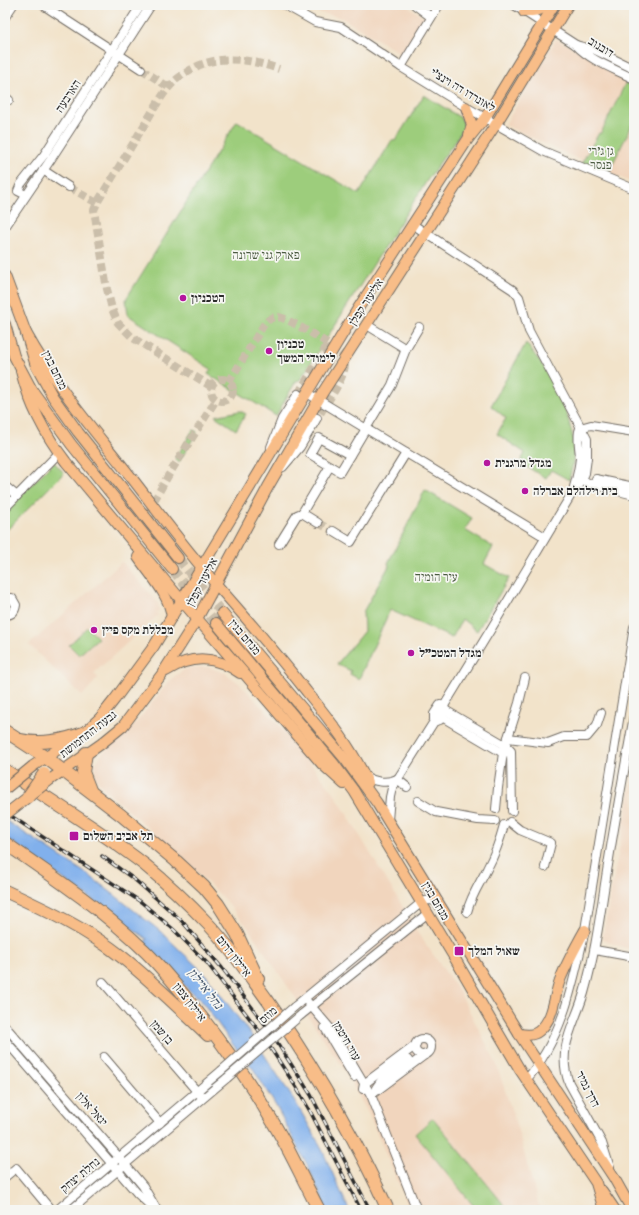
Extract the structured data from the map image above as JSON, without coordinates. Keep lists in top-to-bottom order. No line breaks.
{"streets":{"highway":["איילון דרום","איילון צפון"],"main road":["אליעזר קפלן","מנחם בגין","גבעת התחמושת","דרך נמיר"],"street":["דובנוב","לאונרדו דה וינצ'י","הארבעה","מוזס","בן שמן","עוזי חיטמן","יגאל אלון","נחלת יצחק"]},"crossings":[["דובנוב","אליעזר קפלן"],["לאונרדו דה וינצ'י","אליעזר קפלן"],["אליעזר קפלן","גבעת התחמושת"],["מנחם בגין","מוזס"],["מנחם בגין","דרך נמיר"],["מוזס","בן שמן"],["מוזס","עוזי חיטמן"],["מוזס","יגאל אלון"],["מוזס","נחלת יצחק"],["יגאל אלון","נחלת יצחק"]],"water":["נחל איילון"],"parks":["גן ג'רי פנסר","פארק גני שרונה","עיר הומיה"],"places":{"other":["הטכניון","טכניון לימודי המשך","מגדל מרגנית","בית וילהלם אברלה","מכללת מקס פיין","מגדל המטכ\"ל"],"transit":["תל אביב השלום","שאול המלך"]}}
